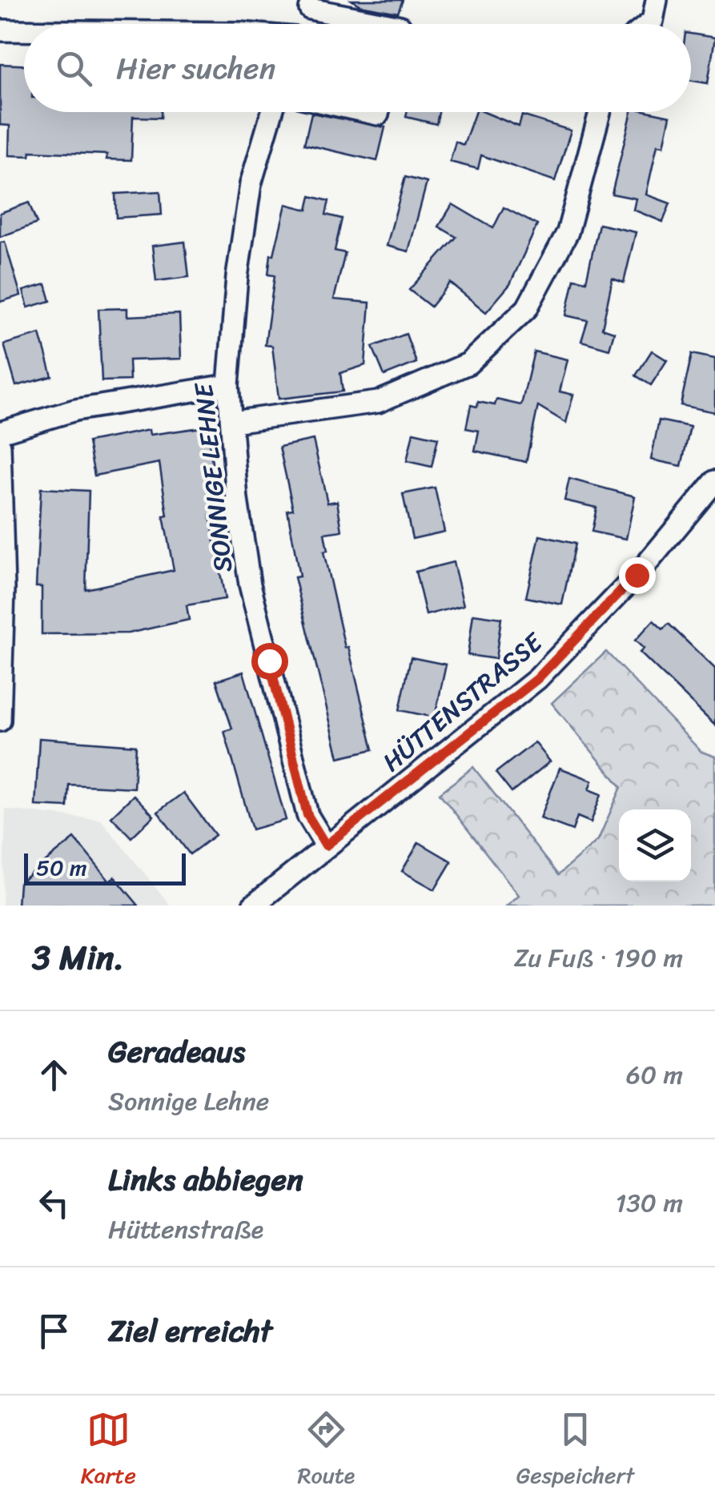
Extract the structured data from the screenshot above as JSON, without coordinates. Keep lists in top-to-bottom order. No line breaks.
{"streets":{"street":["SONNIGE LEHNE","HÜTTENSTRASSE"]},"crossings":[["SONNIGE LEHNE","HÜTTENSTRASSE"]],"scale_bar":"50 m","page":{"search":"Hier suchen","scale":"50 m","heading":["3 Min.","Zu Fuß · 190 m"],"list":[["Geradeaus","Sonnige Lehne","60 m"],["Links abbiegen","Hüttenstraße","130 m"],"Ziel erreicht"],"nav":["Karte","Route","Gespeichert"]}}
